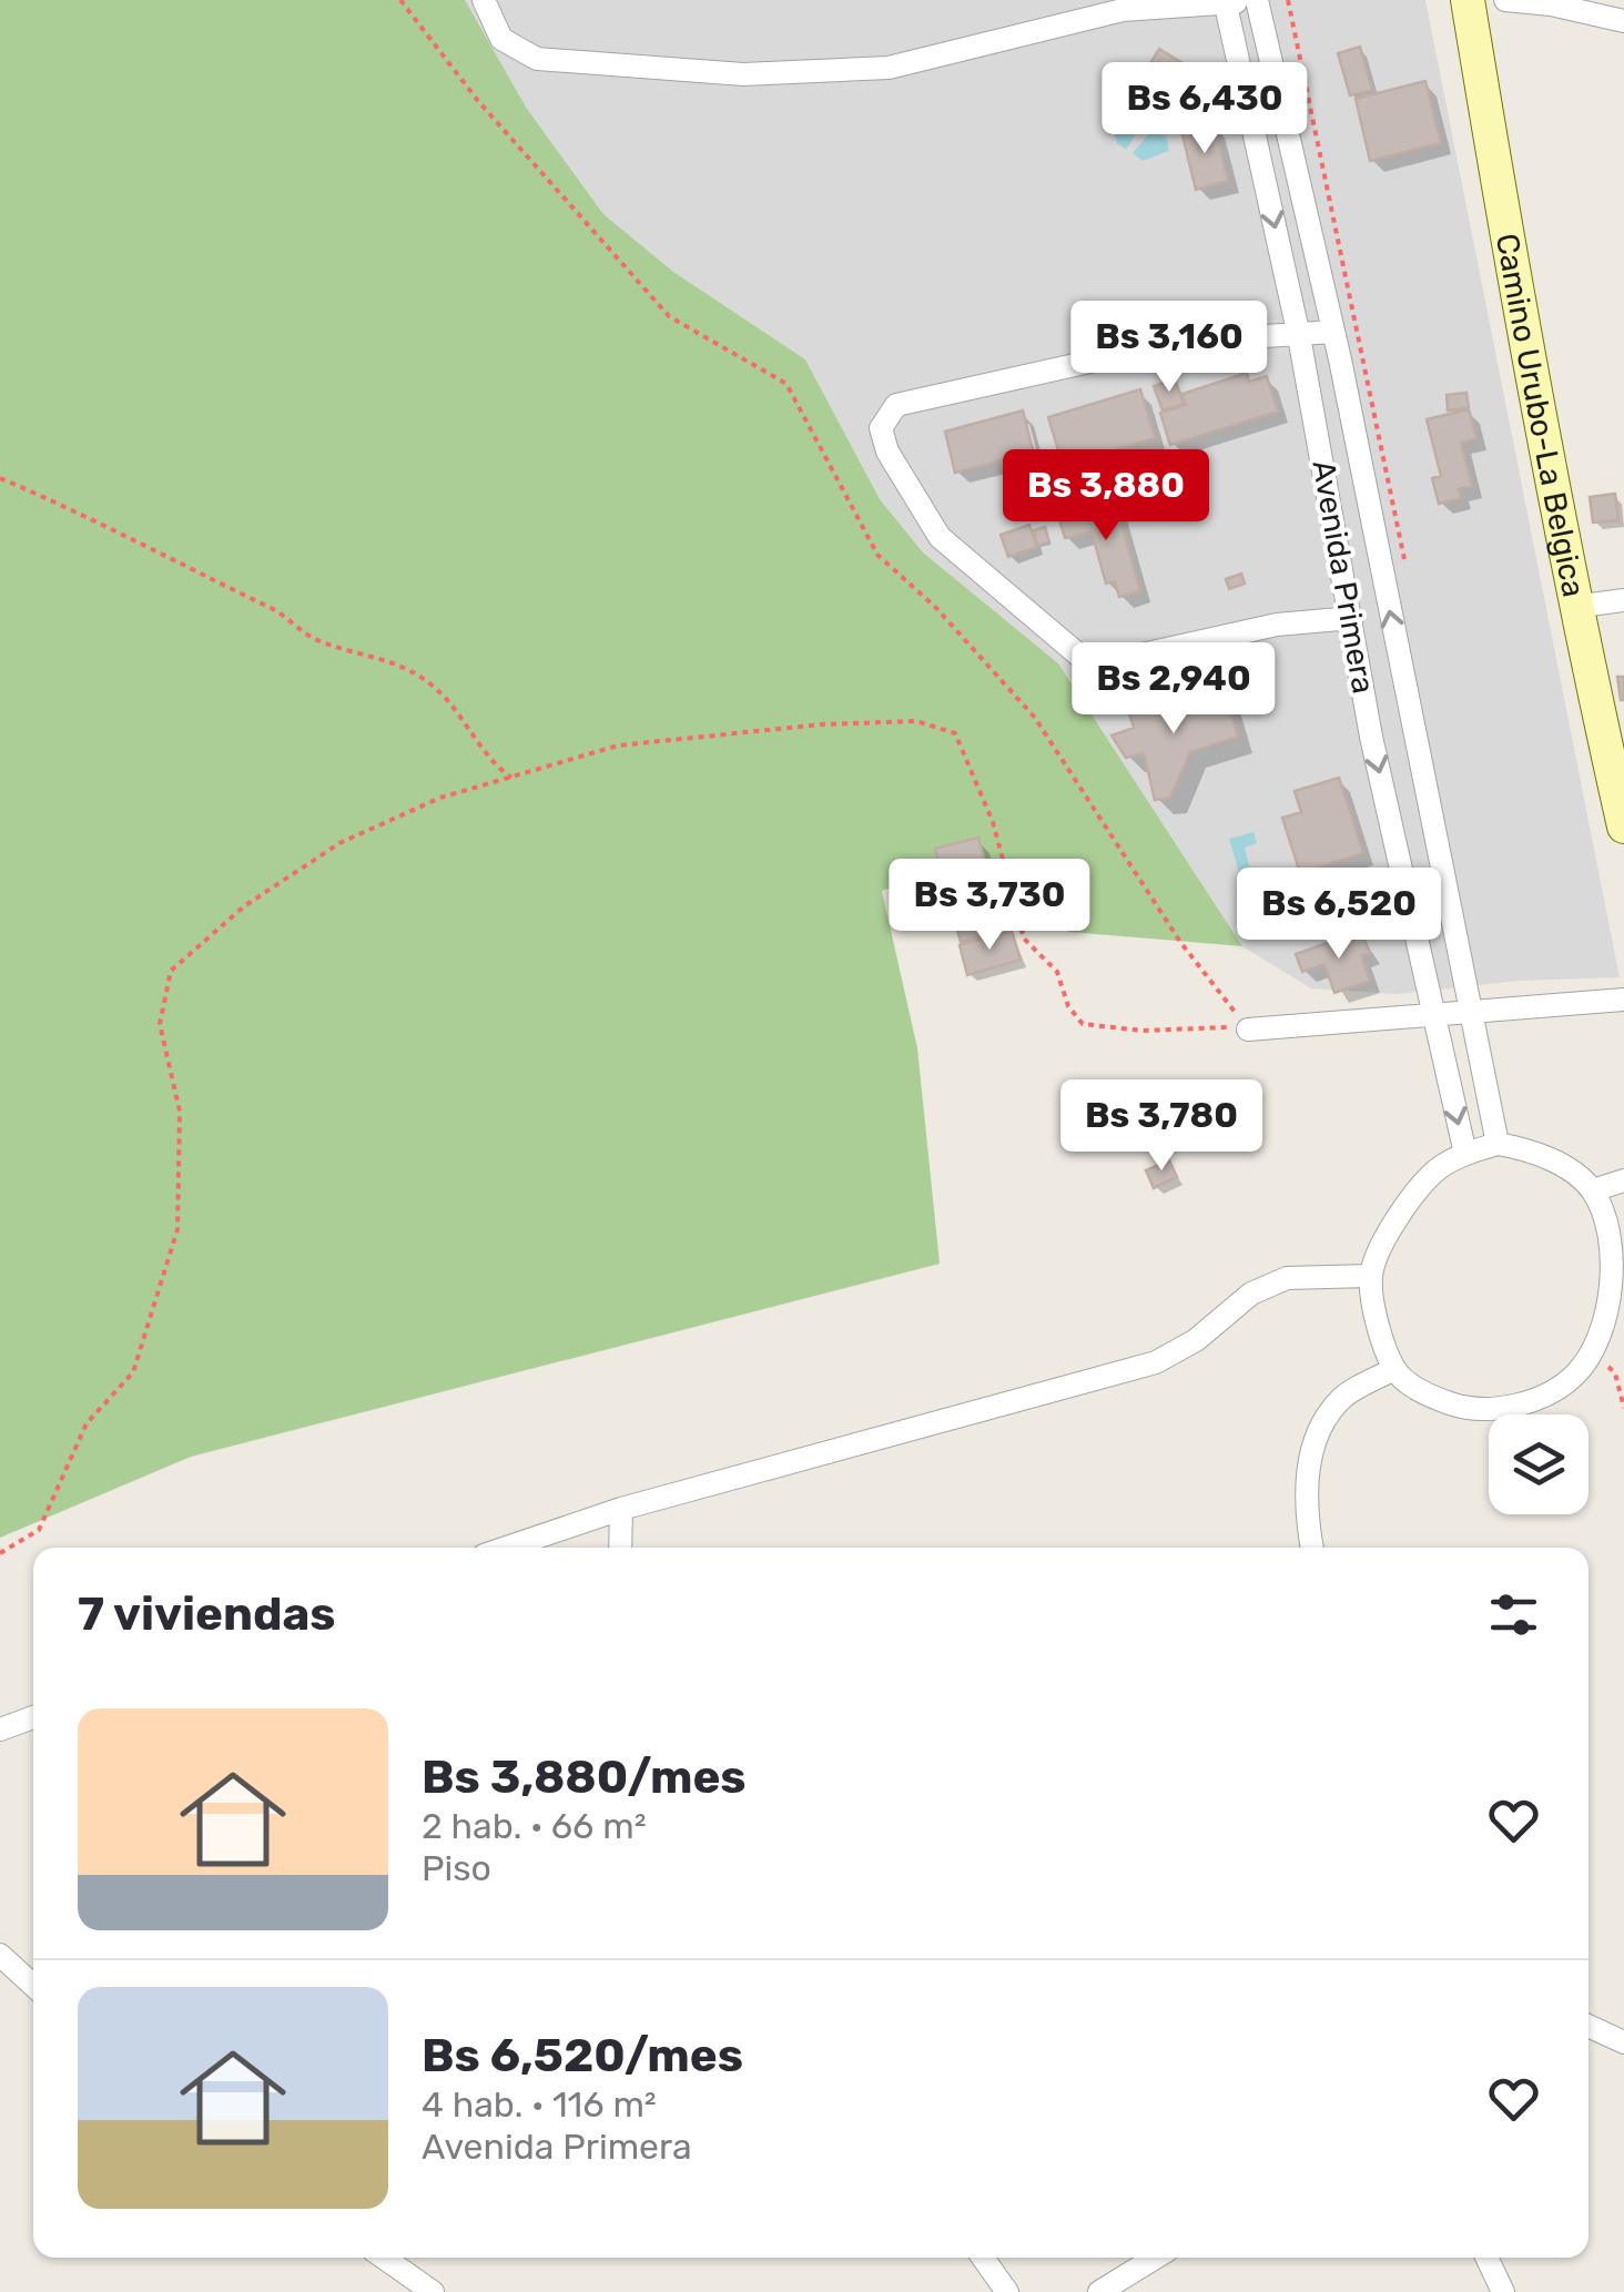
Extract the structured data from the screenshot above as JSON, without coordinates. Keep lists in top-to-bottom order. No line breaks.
{"streets":{"main road":["Camino Urubo-La Belgica"],"street":["Avenida Primera"]},"page":{"price":["Bs 6,430","Bs 3,160","Bs 3,880","Bs 2,940","Bs 3,730","Bs 6,520","Bs 3,780"],"heading":"7 viviendas","list":[{"name":"Bs 3,880/mes","note":"2 hab. · 66 m² · Piso"},{"name":"Bs 6,520/mes","note":"4 hab. · 116 m² · Avenida Primera"}]}}
